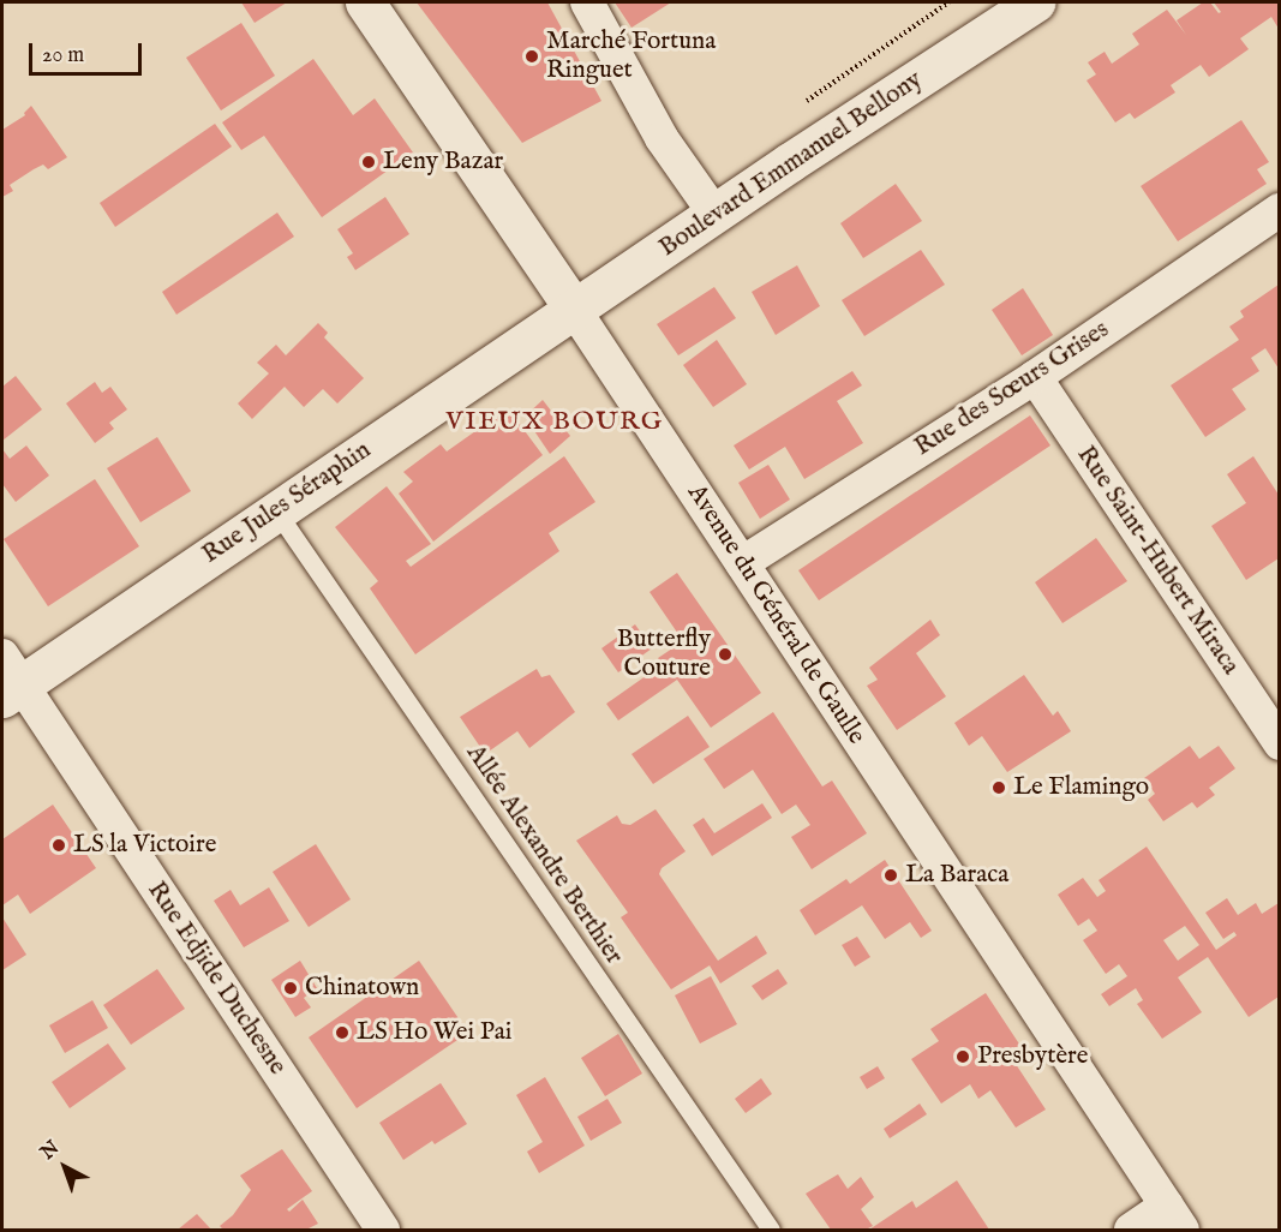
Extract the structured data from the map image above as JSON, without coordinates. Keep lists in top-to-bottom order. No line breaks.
{"streets":{"street":["Boulevard Emmanuel Bellony","Rue des Sœurs Grises","Rue Jules Séraphin","Rue Saint-Hubert Miraca","Avenue du Général de Gaulle","Rue Edjide Duchesne"],"lane":["Allée Alexandre Berthier"]},"crossings":[["Boulevard Emmanuel Bellony","Rue Jules Séraphin"],["Boulevard Emmanuel Bellony","Avenue du Général de Gaulle"],["Rue des Sœurs Grises","Rue Saint-Hubert Miraca"],["Rue des Sœurs Grises","Avenue du Général de Gaulle"],["Rue Jules Séraphin","Avenue du Général de Gaulle"],["Rue Jules Séraphin","Allée Alexandre Berthier"],["Rue Jules Séraphin","Rue Edjide Duchesne"]],"districts":["VIEUX BOURG"],"places":["Marché Fortuna Ringuet","Leny Bazar","Butterfly Couture","Le Flamingo","LS la Victoire","La Baraca","Chinatown","LS Ho Wei Pai","Presbytère"],"scale_bar":"20 m","north":"top left"}
